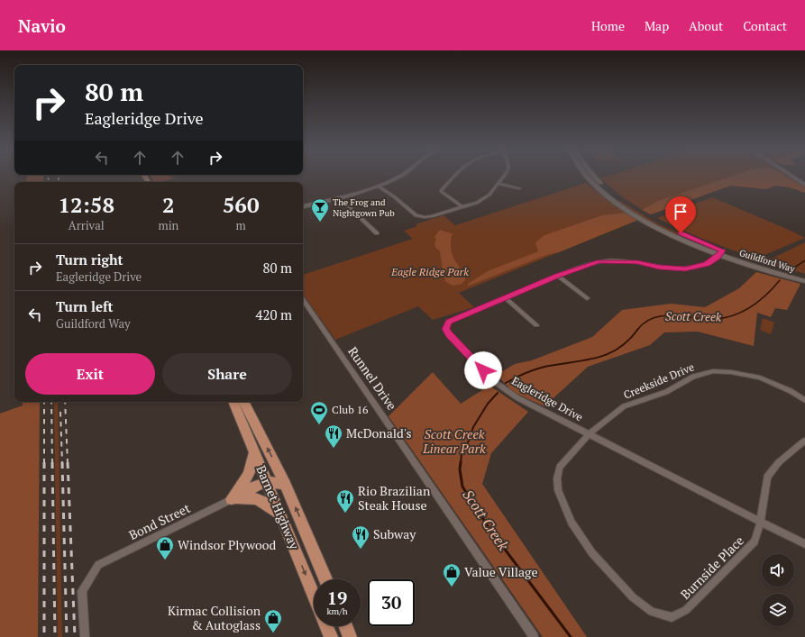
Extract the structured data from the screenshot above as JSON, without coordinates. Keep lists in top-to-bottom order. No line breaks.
{"streets":{"main road":["Guildford Way","Barnet Highway"],"street":["Runnel Drive","Creekside Drive","Eagleridge Drive","Bond Street","Burnside Place"]},"crossings":[["Guildford Way","Eagleridge Drive"],["Creekside Drive","Eagleridge Drive"],["Creekside Drive","Burnside Place"],["Eagleridge Drive","Burnside Place"]],"water":["Scott Creek"],"parks":["Eagle Ridge Park","Scott Creek Linear Park"],"places":{"bar":["The Frog and Nightgown Pub"],"sports":["Club 16"],"restaurant":["McDonald's","Rio Brazilian Steak House","Subway"],"shop":["Windsor Plywood","Value Village","Kirmac Collision & Autoglass"]},"page":{"header":"Navio","nav":["Home","Map","About","Contact"],"turn":["80 m","Eagleridge Drive"],"eta":["12:58","Arrival","2","min","560","m"],"list":[{"name":"Turn right","note":"Eagleridge Drive","value":"80 m"},{"name":"Turn left","note":"Guildford Way","value":"420 m"}],"buttons":["Exit","Share"],"speed":"19 km/h","limit":"30"}}
